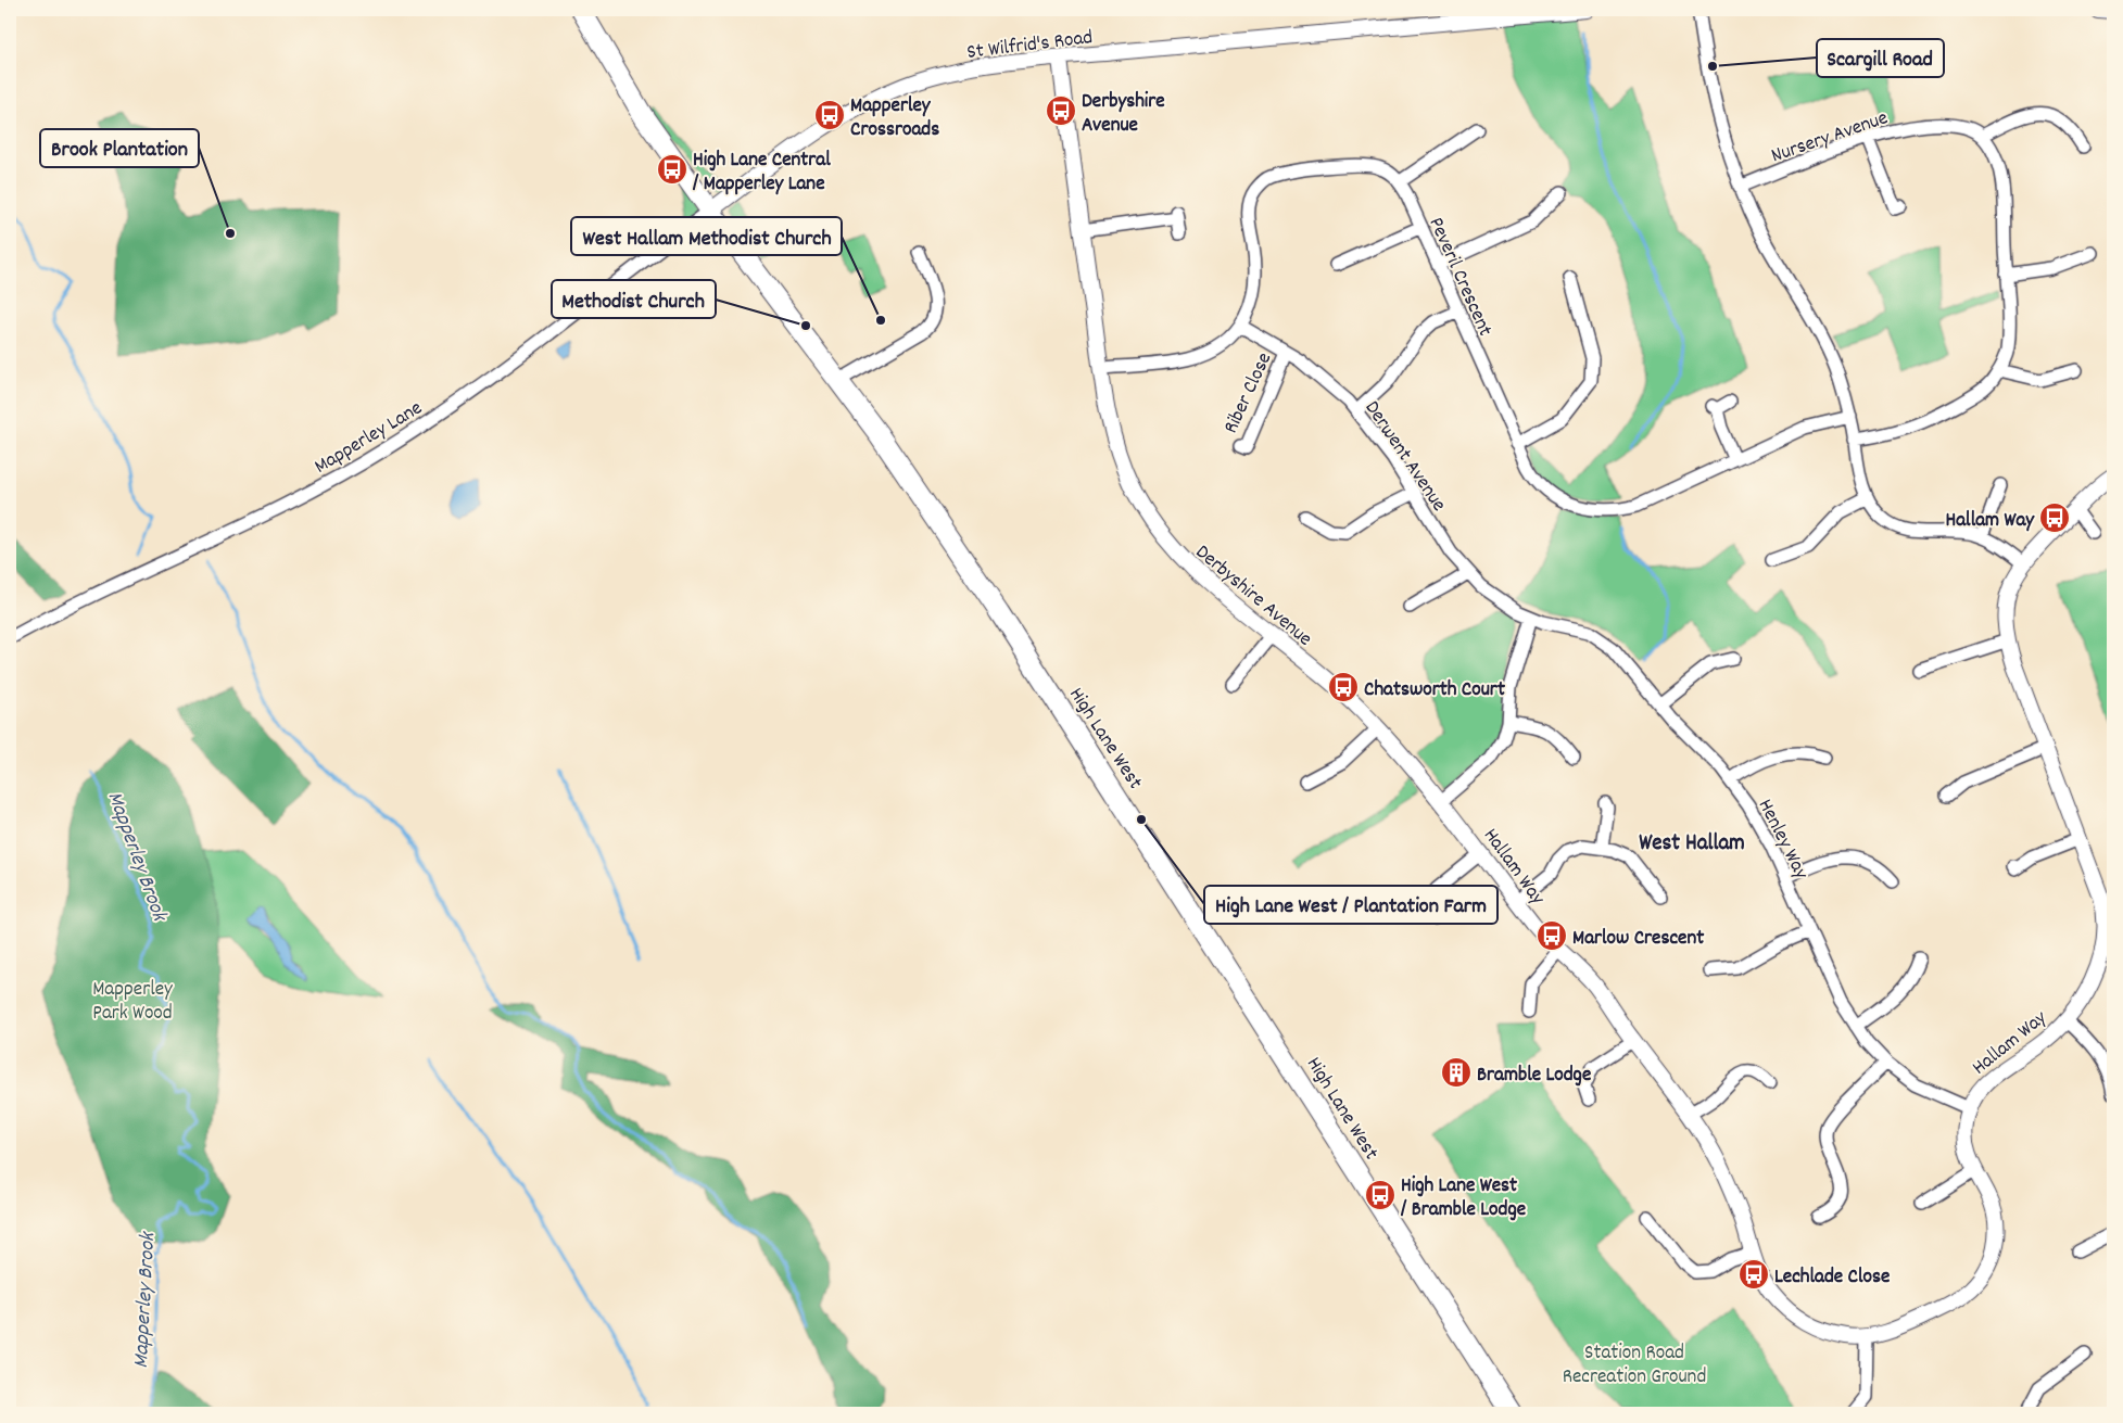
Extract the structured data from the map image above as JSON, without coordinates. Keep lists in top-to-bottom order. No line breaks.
{"streets":{"main road":["High Lane West"],"street":["St Wilfrid's Road","Nursery Avenue","Peveril Crescent","Riber Close","Mapperley Lane","Derwent Avenue","Derbyshire Avenue","Henley Way","Hallam Way"]},"crossings":[["St Wilfrid's Road","Mapperley Lane"],["St Wilfrid's Road","Derbyshire Avenue"],["St Wilfrid's Road","High Lane West"],["Peveril Crescent","Derwent Avenue"],["Peveril Crescent","Derbyshire Avenue"],["Riber Close","Derwent Avenue"],["Mapperley Lane","High Lane West"],["Derwent Avenue","Henley Way"],["Derbyshire Avenue","Hallam Way"],["Henley Way","Hallam Way"]],"districts":["West Hallam"],"water":["Mapperley Brook"],"parks":["Mapperley Park Wood","Station Road Recreation Ground"],"places":{"other":["Scargill Road","Brook Plantation","West Hallam Methodist Church","Methodist Church","High Lane West / Plantation Farm"],"bus stop":["Derbyshire Avenue","Mapperley Crossroads","High Lane Central / Mapperley Lane","Hallam Way","Chatsworth Court","Marlow Crescent","High Lane West / Bramble Lodge","Lechlade Close"],"building":["Bramble Lodge"]}}
